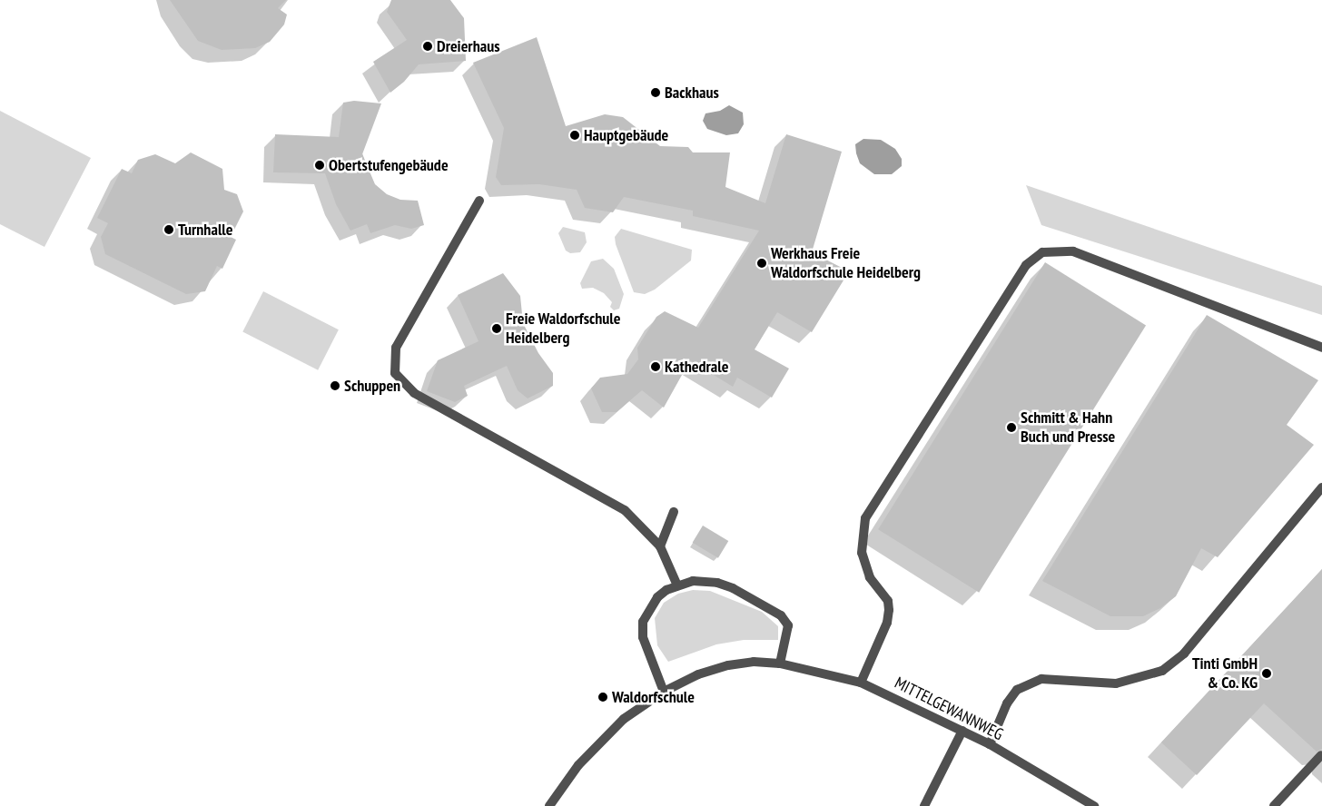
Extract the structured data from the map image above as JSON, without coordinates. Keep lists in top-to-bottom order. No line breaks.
{"streets":{"street":["MITTELGEWANNWEG"]},"places":["Dreierhaus","Backhaus","Hauptgebäude","Obertstufengebäude","Turnhalle","Werkhaus Freie Waldorfschule Heidelberg","Freie Waldorfschule Heidelberg","Kathedrale","Schuppen","Schmitt & Hahn Buch und Presse","Tinti GmbH & Co. KG","Waldorfschule"]}
